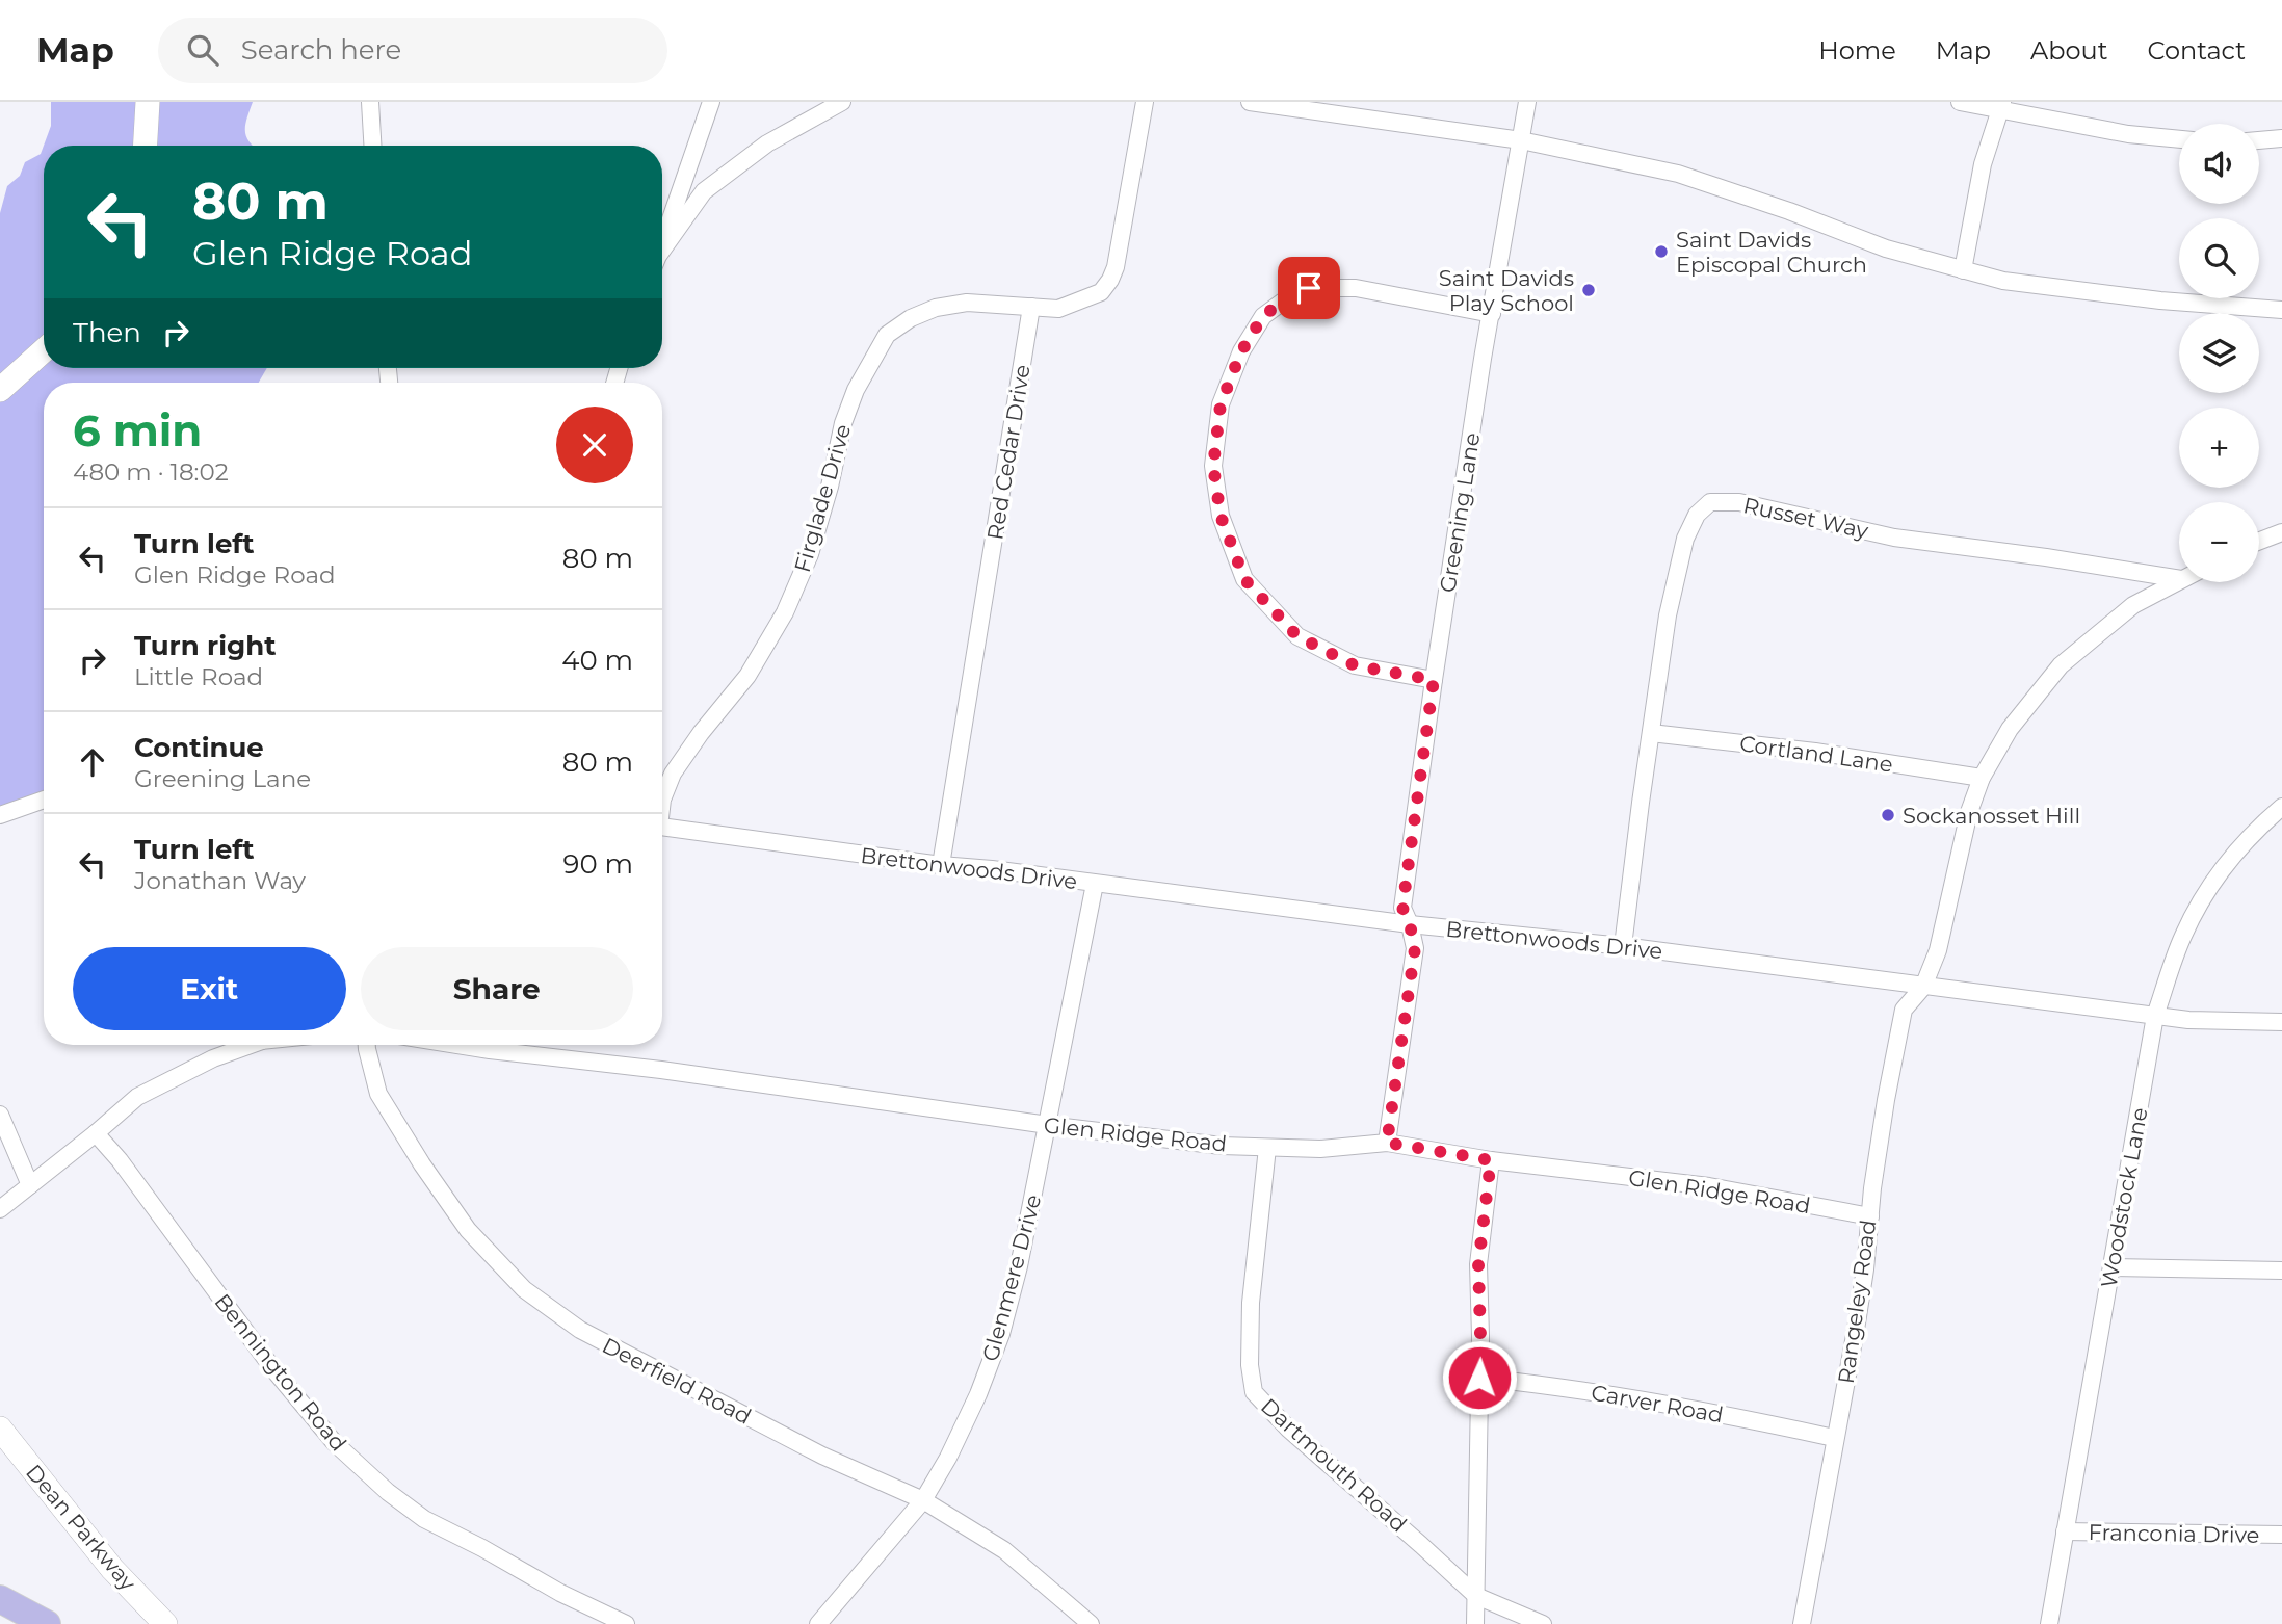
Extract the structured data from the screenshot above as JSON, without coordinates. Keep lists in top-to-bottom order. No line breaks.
{"streets":{"main road":["Dean Parkway"],"street":["Red Cedar Drive","Firglade Drive","Greening Lane","Russet Way","Cortland Lane","Brettonwoods Drive","Glen Ridge Road","Woodstock Lane","Glenmere Drive","Rangeley Road","Bennington Road","Deerfield Road","Carver Road","Dartmouth Road","Franconia Drive"]},"crossings":[["Red Cedar Drive","Firglade Drive"],["Red Cedar Drive","Brettonwoods Drive"],["Greening Lane","Brettonwoods Drive"],["Greening Lane","Glen Ridge Road"],["Russet Way","Cortland Lane"],["Russet Way","Brettonwoods Drive"],["Cortland Lane","Rangeley Road"],["Brettonwoods Drive","Woodstock Lane"],["Brettonwoods Drive","Glenmere Drive"],["Brettonwoods Drive","Rangeley Road"],["Glen Ridge Road","Glenmere Drive"],["Glen Ridge Road","Rangeley Road"],["Glen Ridge Road","Dartmouth Road"],["Woodstock Lane","Franconia Drive"],["Glenmere Drive","Deerfield Road"],["Rangeley Road","Carver Road"]],"places":["Saint Davids Episcopal Church","Saint Davids Play School","Sockanosset Hill"],"page":{"header":"Map","search":"Search here","nav":["Home","Map","About","Contact"],"map_buttons":["+","−"],"turn":["80 m","Glen Ridge Road"],"then":"Then","heading":["6 min","480 m · 18:02"],"list":[{"name":"Turn left","note":"Glen Ridge Road","value":"80 m"},{"name":"Turn right","note":"Little Road","value":"40 m"},{"name":"Continue","note":"Greening Lane","value":"80 m"},{"name":"Turn left","note":"Jonathan Way","value":"90 m"}],"buttons":["Exit","Share"]}}
